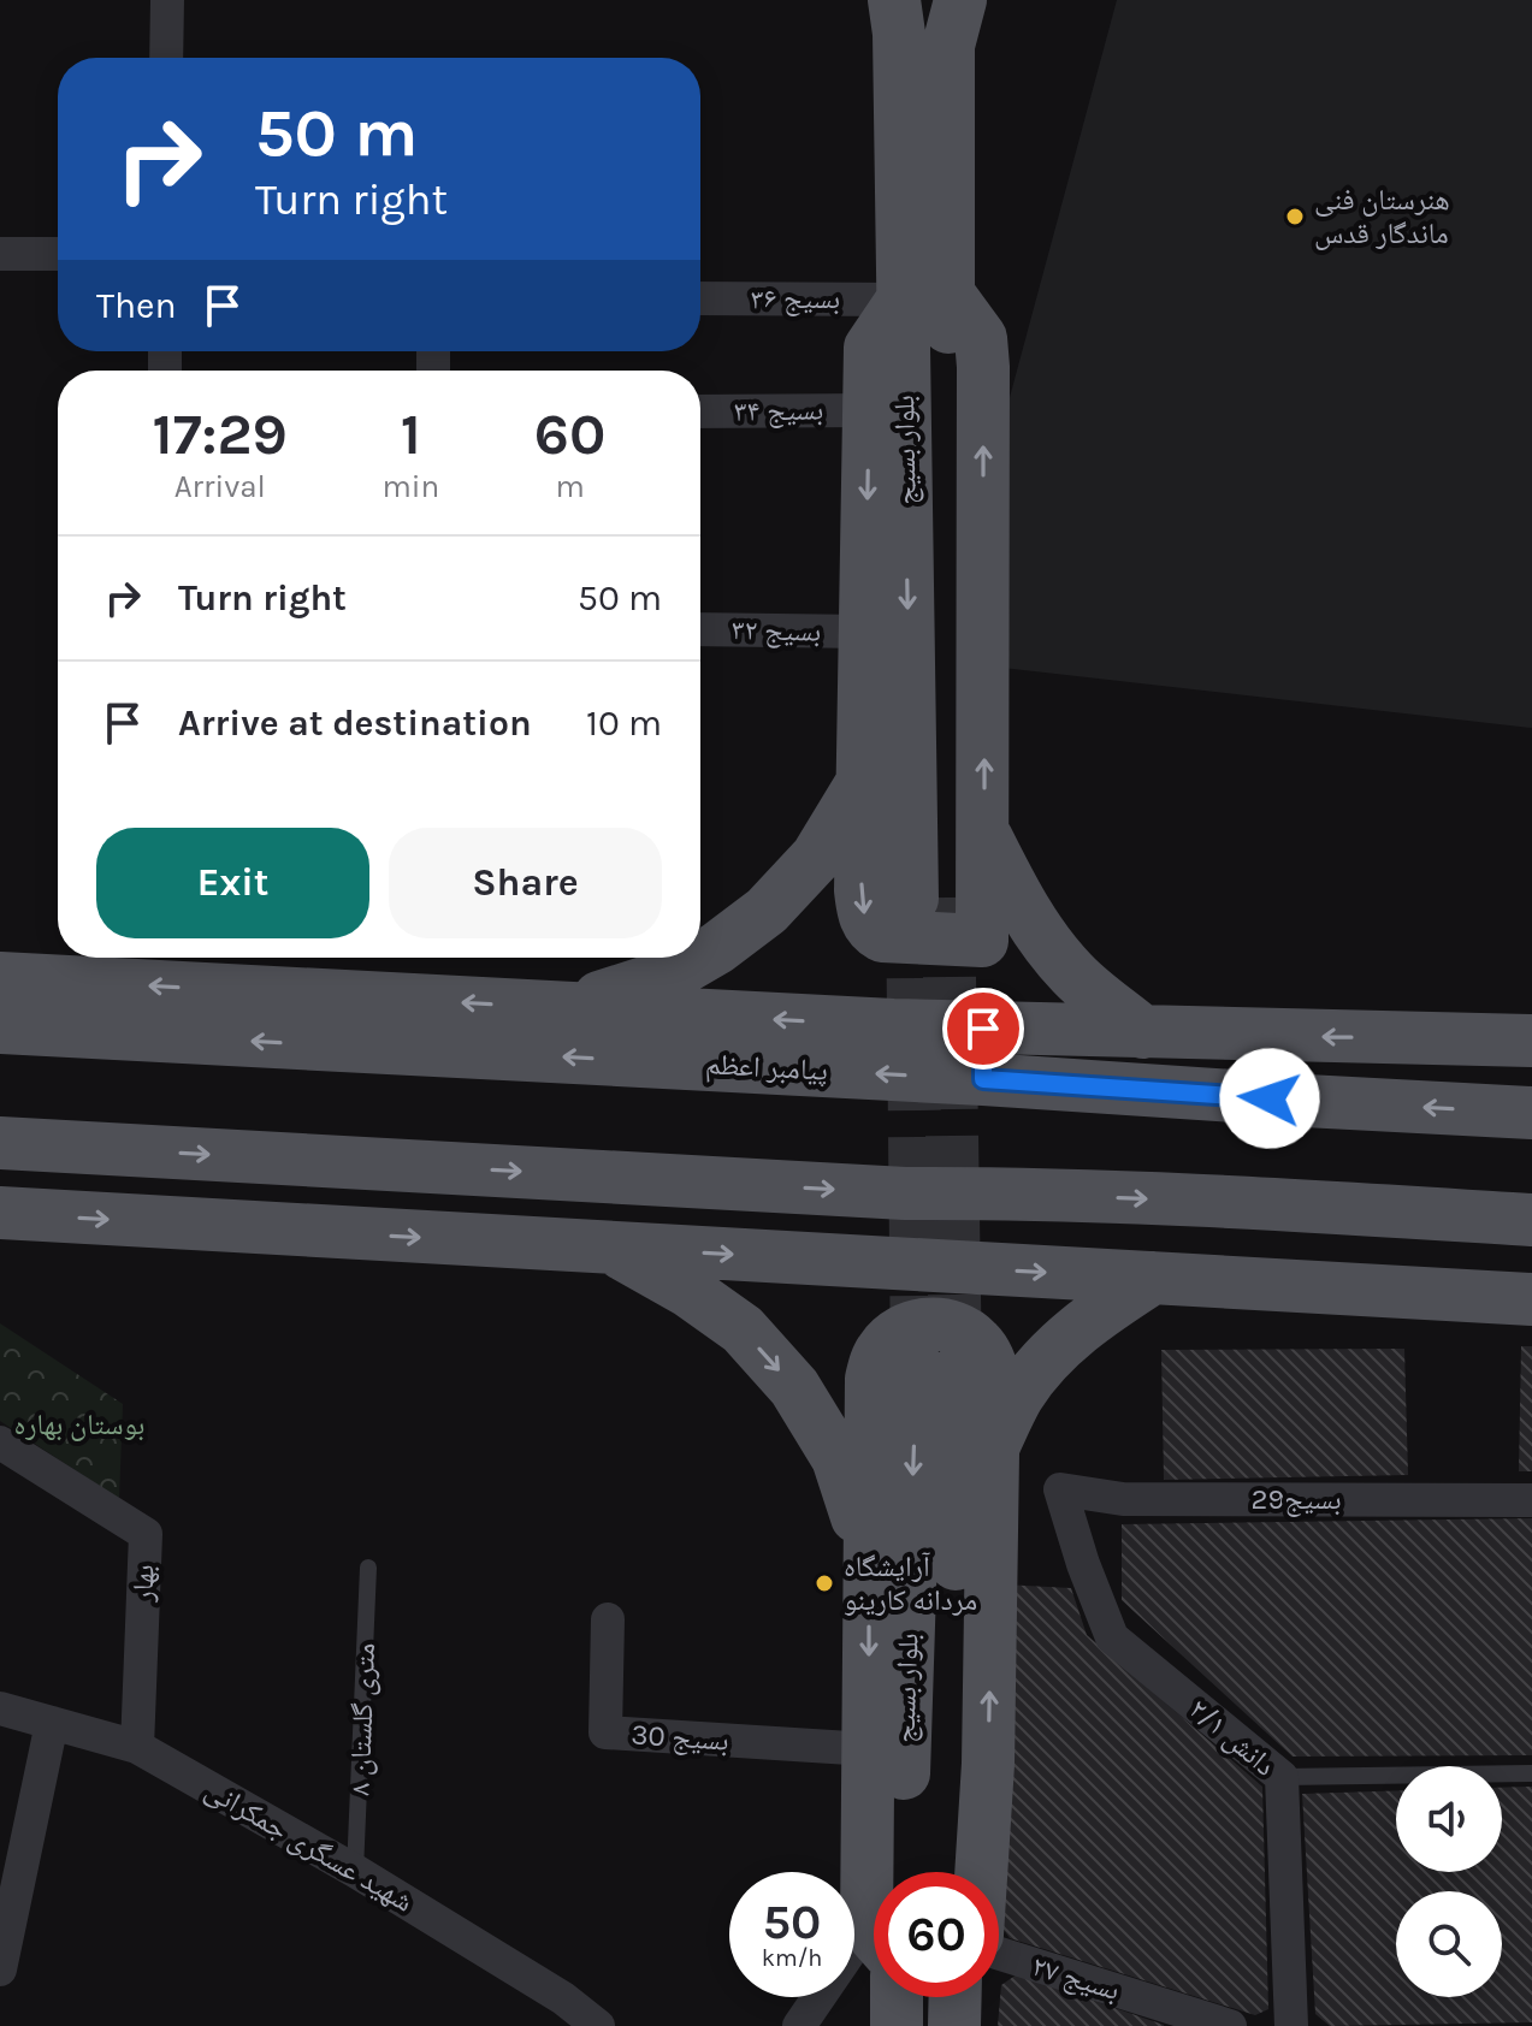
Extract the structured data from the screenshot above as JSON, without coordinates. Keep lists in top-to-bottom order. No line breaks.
{"streets":{"main road":["بلوار بسیج","پیامبر اعظم"],"street":["بسیج ۳۶","بسیج ۳۴","بسیج ۳۲","بسیج29","بهار","بسیج 30","دانش ۲/۱","شهید عسگری جمکرانی","بسیج ۲۷"],"lane":["۸ متری گلستان"]},"crossings":[["بسیج ۳۶","بلوار بسیج"],["بسیج29","دانش ۲/۱"],["بهار","شهید عسگری جمکرانی"],["۸ متری گلستان","شهید عسگری جمکرانی"]],"parks":["بوستان بهاره"],"places":["هنرستان فنی ماندگار قدس","آرایشگاه مردانه کارینو"],"page":{"turn":["50 m","Turn right"],"then":"Then","eta":["17:29","Arrival","1","min","60","m"],"list":[{"name":"Turn right","value":"50 m"},{"name":"Arrive at destination","value":"10 m"}],"buttons":["Exit","Share"],"speed":"50 km/h","limit":"60"}}
